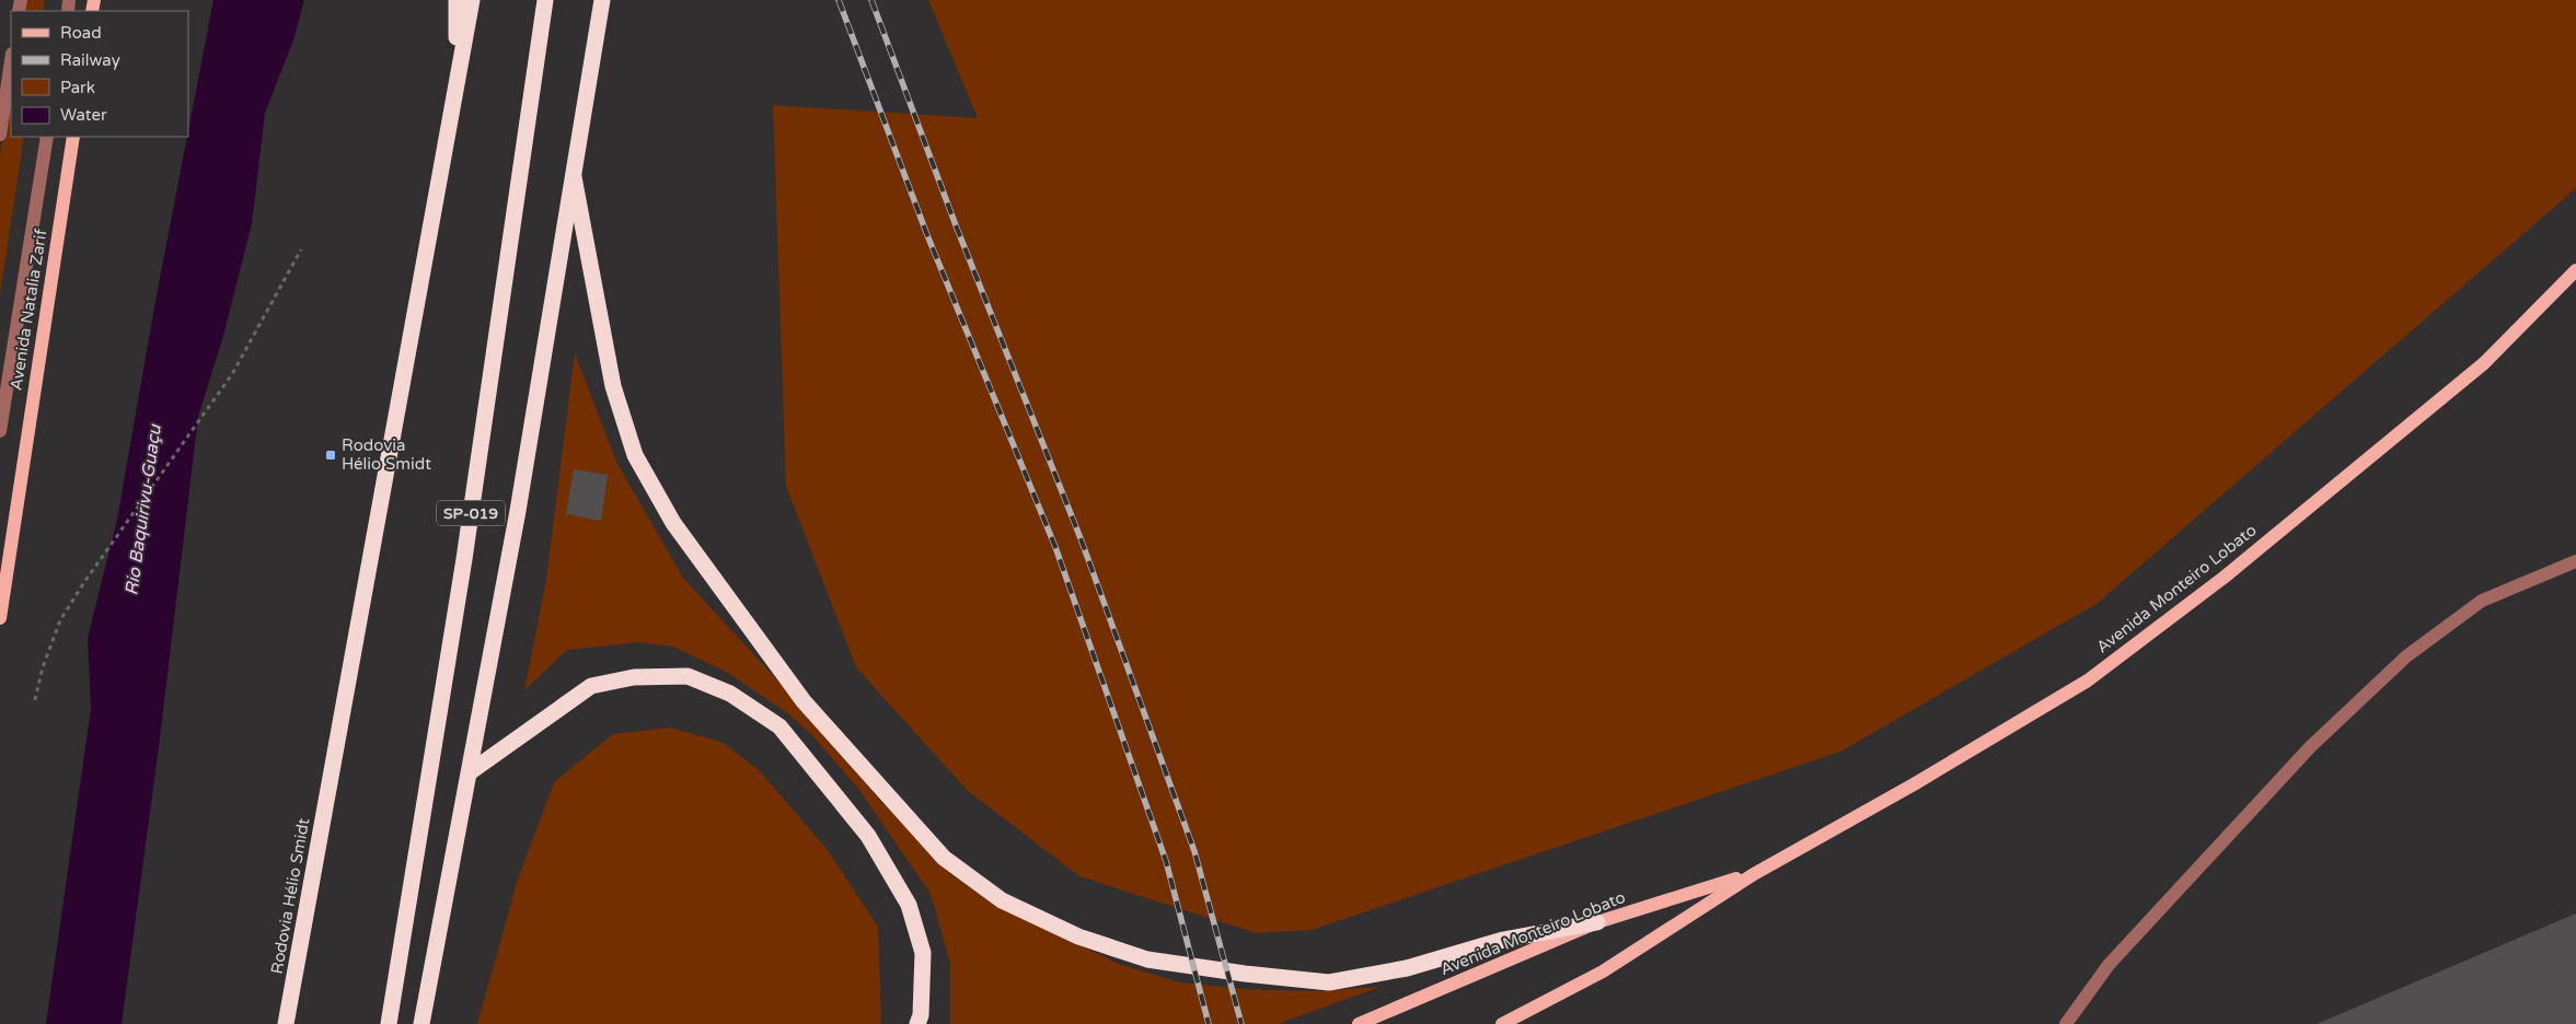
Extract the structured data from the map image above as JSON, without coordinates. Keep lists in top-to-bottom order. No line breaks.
{"streets":{"highway":["SP-019","Rodovia Hélio Smidt"],"main road":["Avenida Natalia Zarif","Avenida Monteiro Lobato"]},"water":["Rio Baquirivu-Guaçu"],"places":{"transit":["Rodovia Hélio Smidt"]},"legend":["Road","Railway","Park","Water"]}
